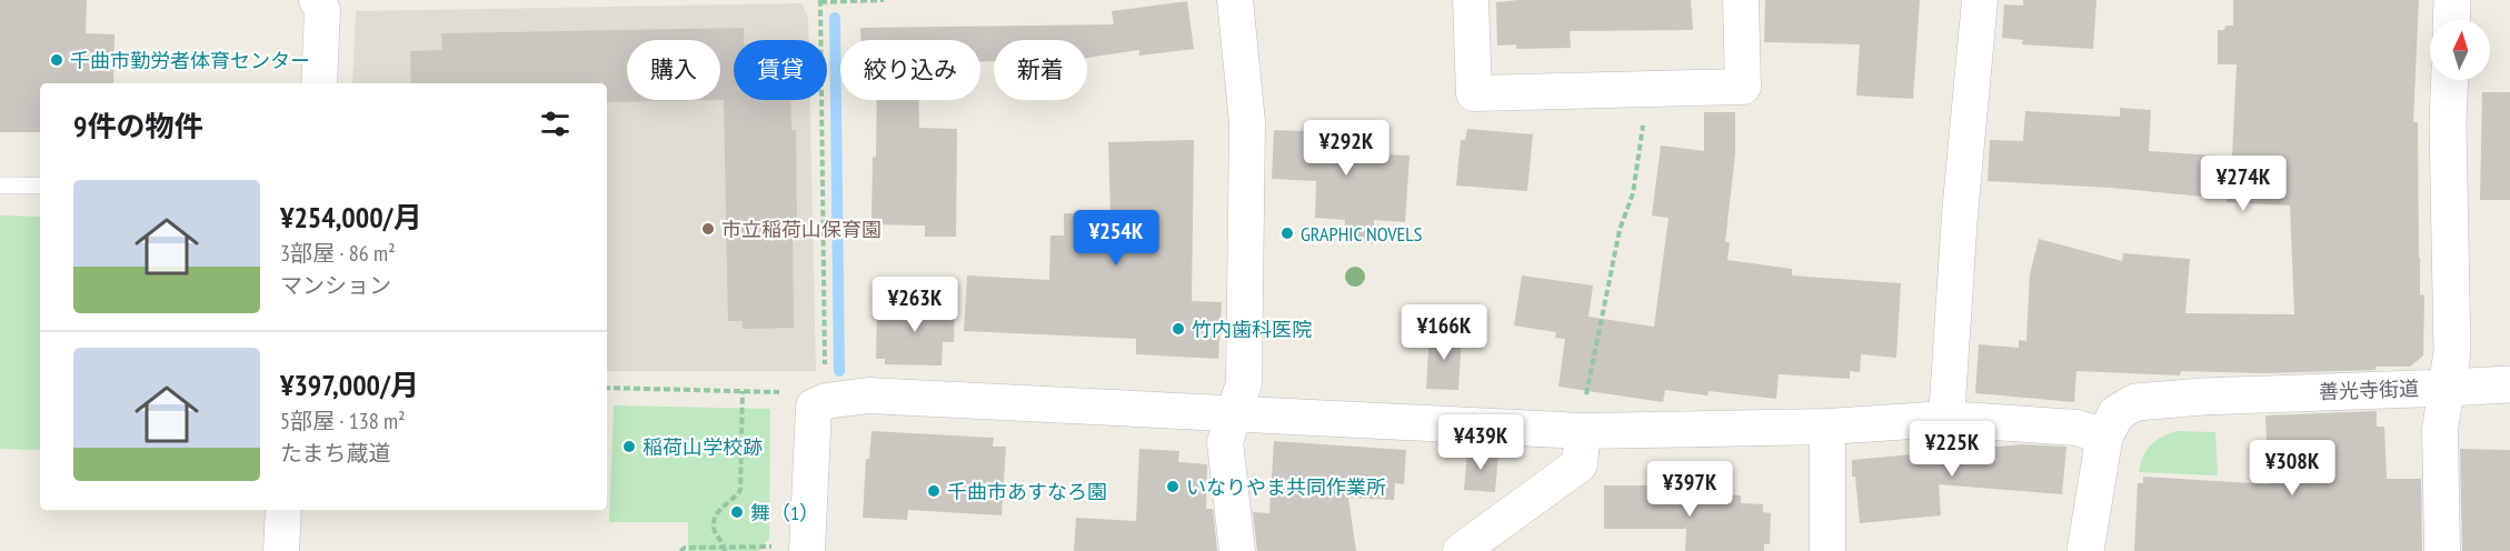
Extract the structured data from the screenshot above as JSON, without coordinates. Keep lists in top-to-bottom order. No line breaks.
{"streets":{"street":["善光寺街道"]},"places":["千曲市勤労者体育センター","市立稲荷山保育園","GRAPHIC NOVELS","竹内歯科医院","稲荷山学校跡","いなりやま共同作業所","千曲市あすなろ園","舞（1）"],"north":"top","page":{"chip":["購入","賃貸","絞り込み","新着"],"heading":"9件の物件","price":["¥292K","¥274K","¥254K","¥263K","¥166K","¥439K","¥225K","¥308K","¥397K"],"list":[{"name":"¥254,000/月","note":"3部屋 · 86 m² · マンション"},{"name":"¥397,000/月","note":"5部屋 · 138 m² · たまち蔵道"}]}}
